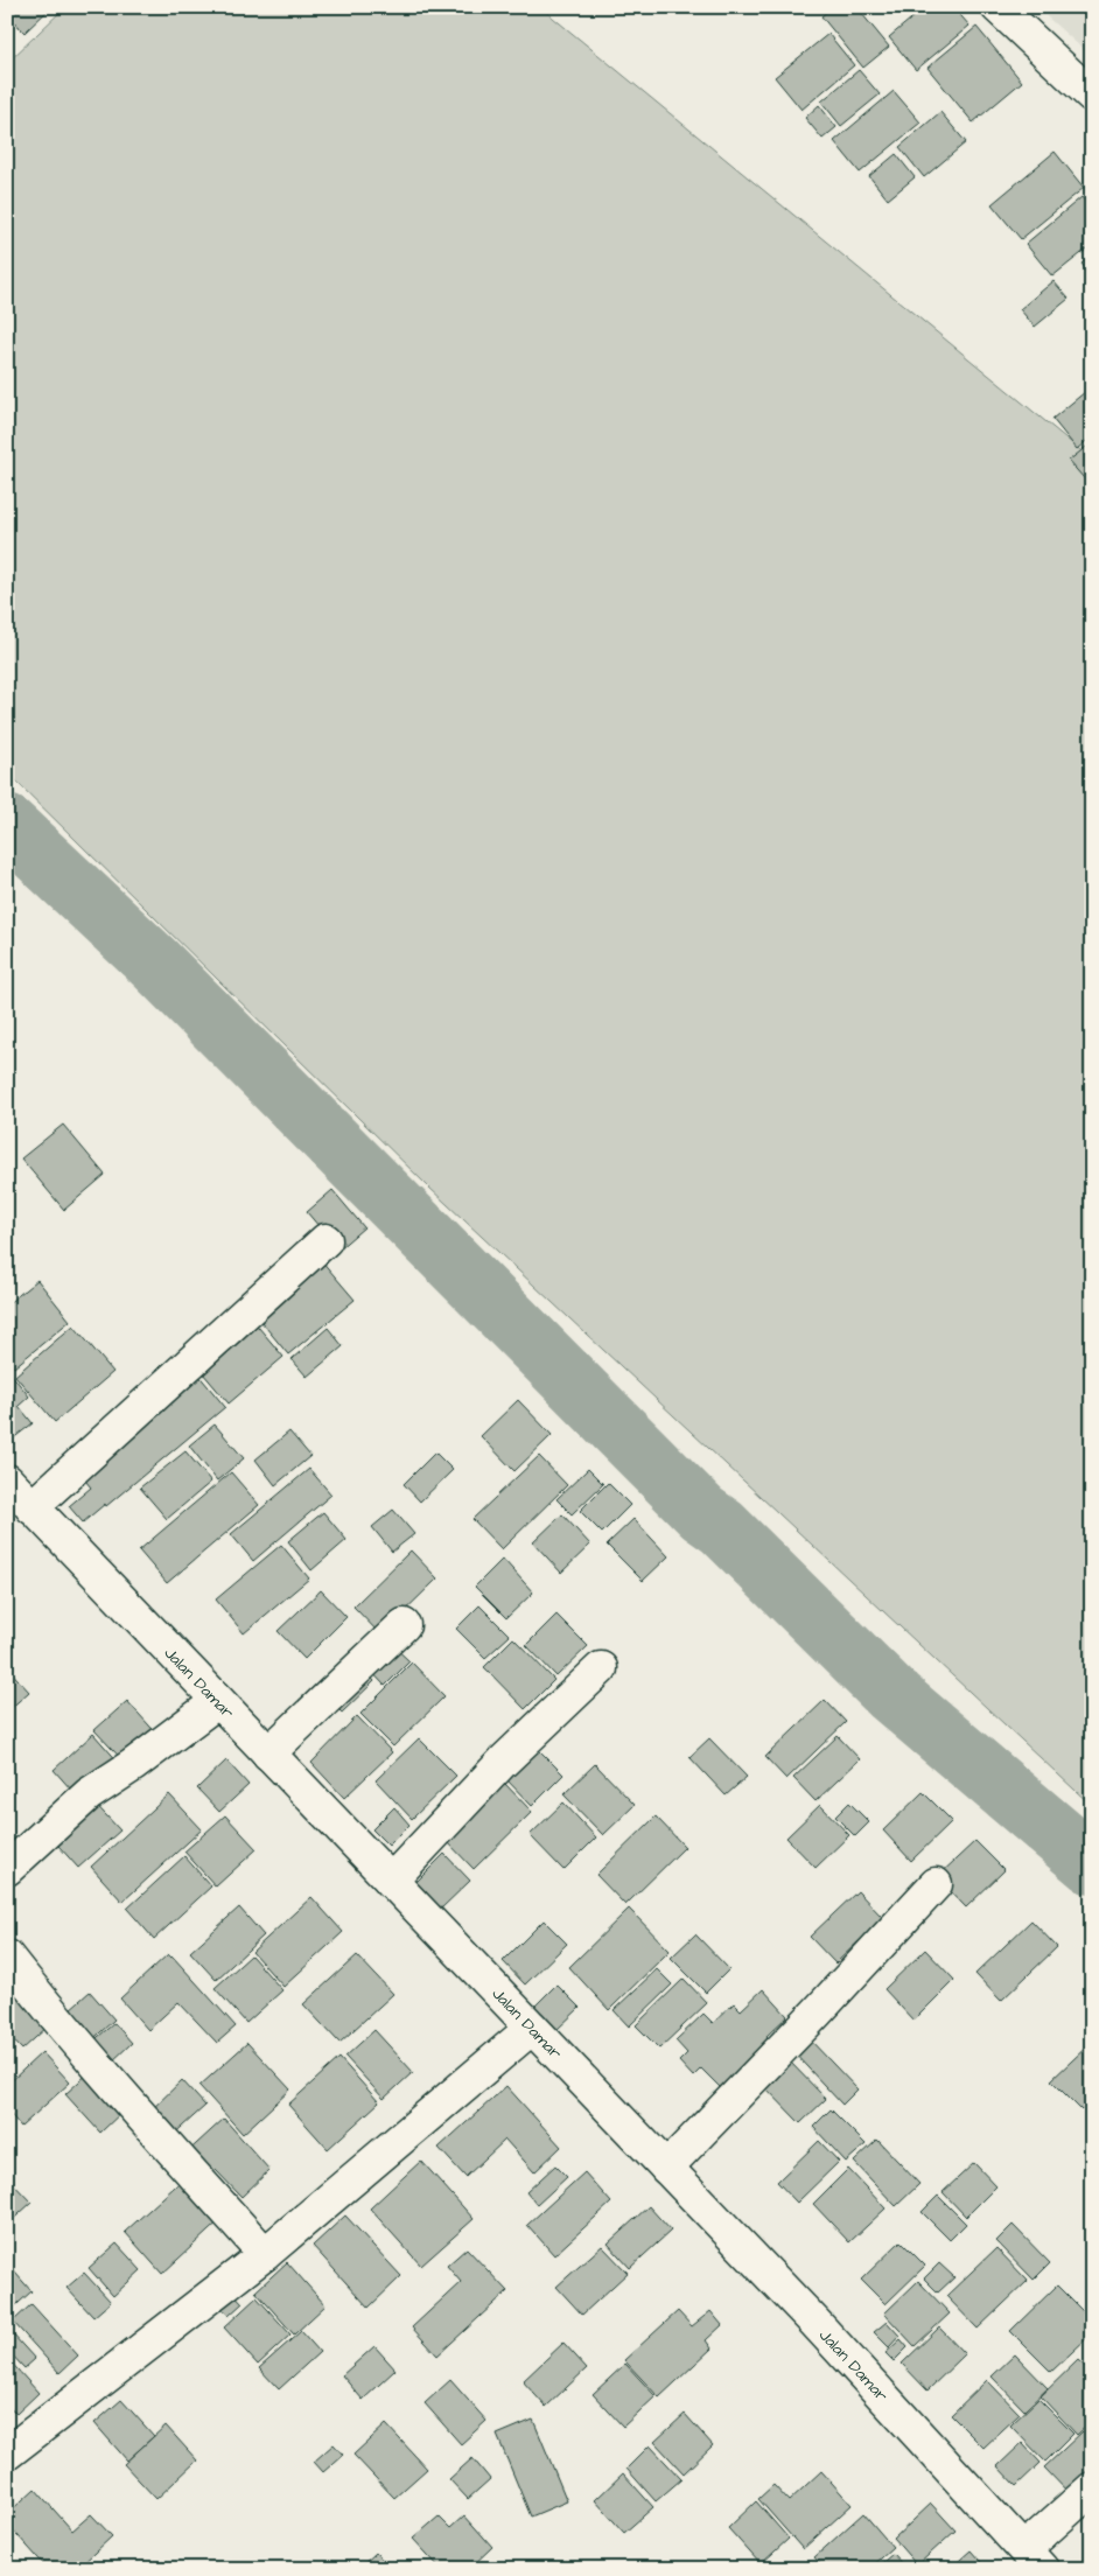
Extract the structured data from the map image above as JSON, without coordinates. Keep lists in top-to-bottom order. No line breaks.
{"streets":{"street":["Jalan Damar"]}}
